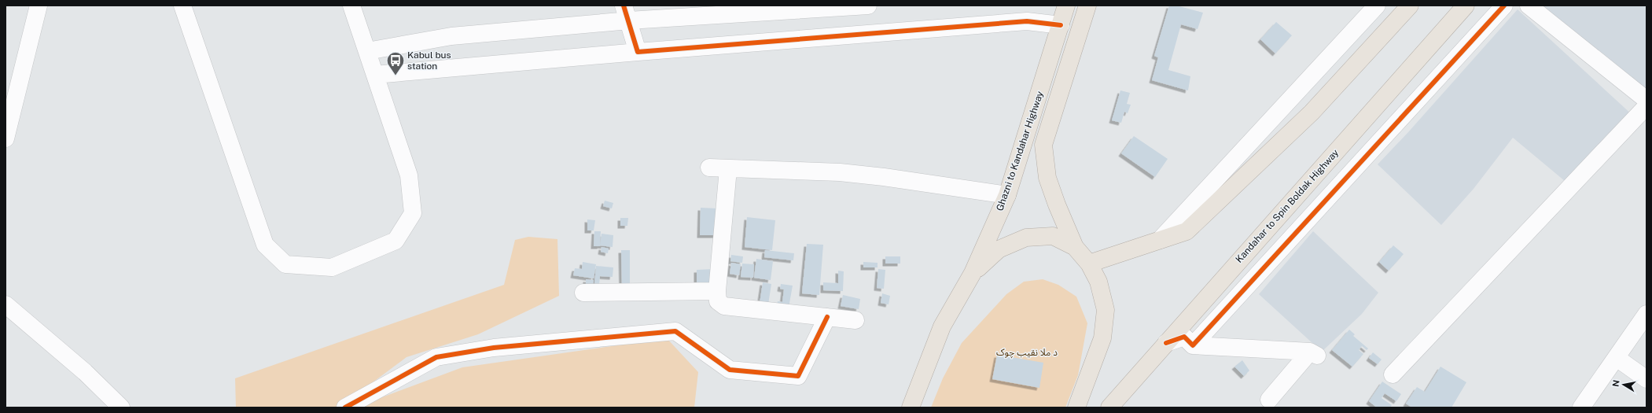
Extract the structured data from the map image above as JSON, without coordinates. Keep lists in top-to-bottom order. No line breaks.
{"streets":{"highway":["Ghazni to Kandahar Highway","Kandahar to Spin Boldak Highway"]},"parks":["د ملا نقيب چوک"],"places":{"bus stop":["Kabul bus station"]},"north":"left"}
